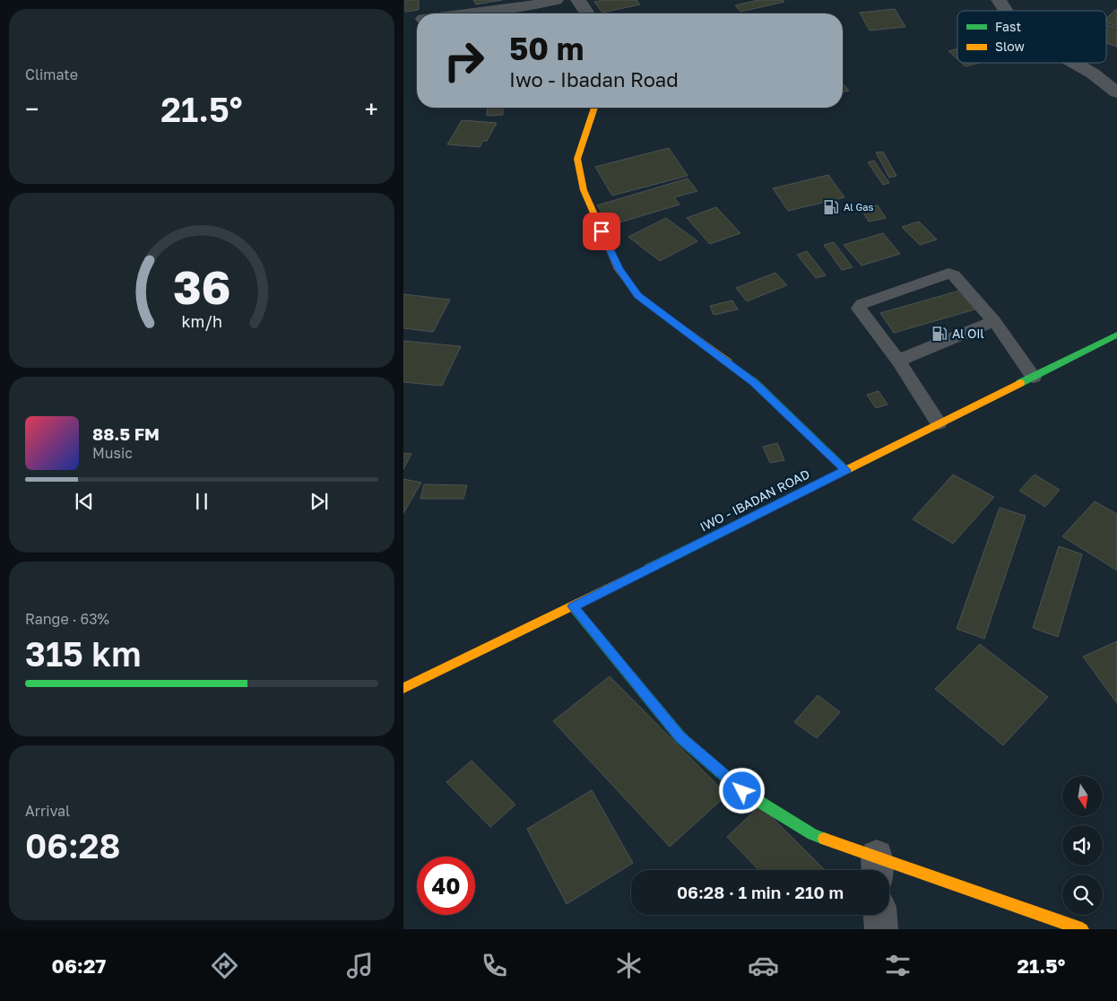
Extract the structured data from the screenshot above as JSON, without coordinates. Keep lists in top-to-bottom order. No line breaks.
{"streets":{"street":["IWO - IBADAN ROAD"]},"places":{"fuel station":["Al Gas","Al Oil"]},"legend":["Fast","Slow"],"north":"bottom","page":{"tile":["Climate",["Range · 63%","315 km"],["Arrival","06:28"]],"turn":["50 m","Iwo - Ibadan Road"],"heat":["−","21.5°","+"],"song":["88.5 FM","Music"],"limit":"40","trip":"06:28 · 1 min · 210 m","tabs":["06:27","21.5°"],"gauge":["36","km/h"]}}
